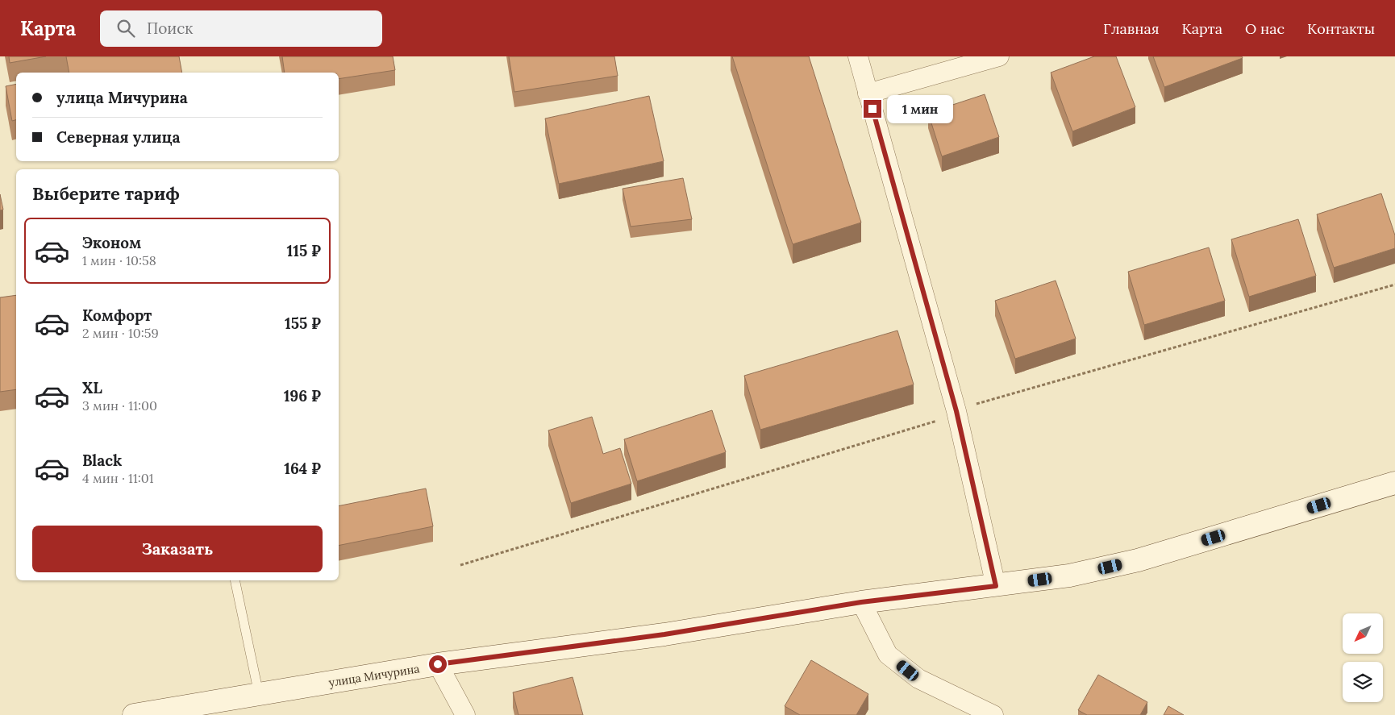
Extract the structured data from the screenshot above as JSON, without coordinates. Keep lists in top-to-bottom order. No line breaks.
{"streets":{"main road":["улица Мичурина"]},"north":"bottom left","page":{"header":"Карта","search":"Поиск","nav":["Главная","Карта","О нас","Контакты"],"banner":["улица Мичурина","Северная улица"],"bubble":"1 мин","heading":"Выберите тариф","list":[{"name":"Эконом","note":"1 мин · 10:58","value":"115 ₽"},{"name":"Комфорт","note":"2 мин · 10:59","value":"155 ₽"},{"name":"XL","note":"3 мин · 11:00","value":"196 ₽"},{"name":"Black","note":"4 мин · 11:01","value":"164 ₽"}],"buttons":"Заказать"}}
